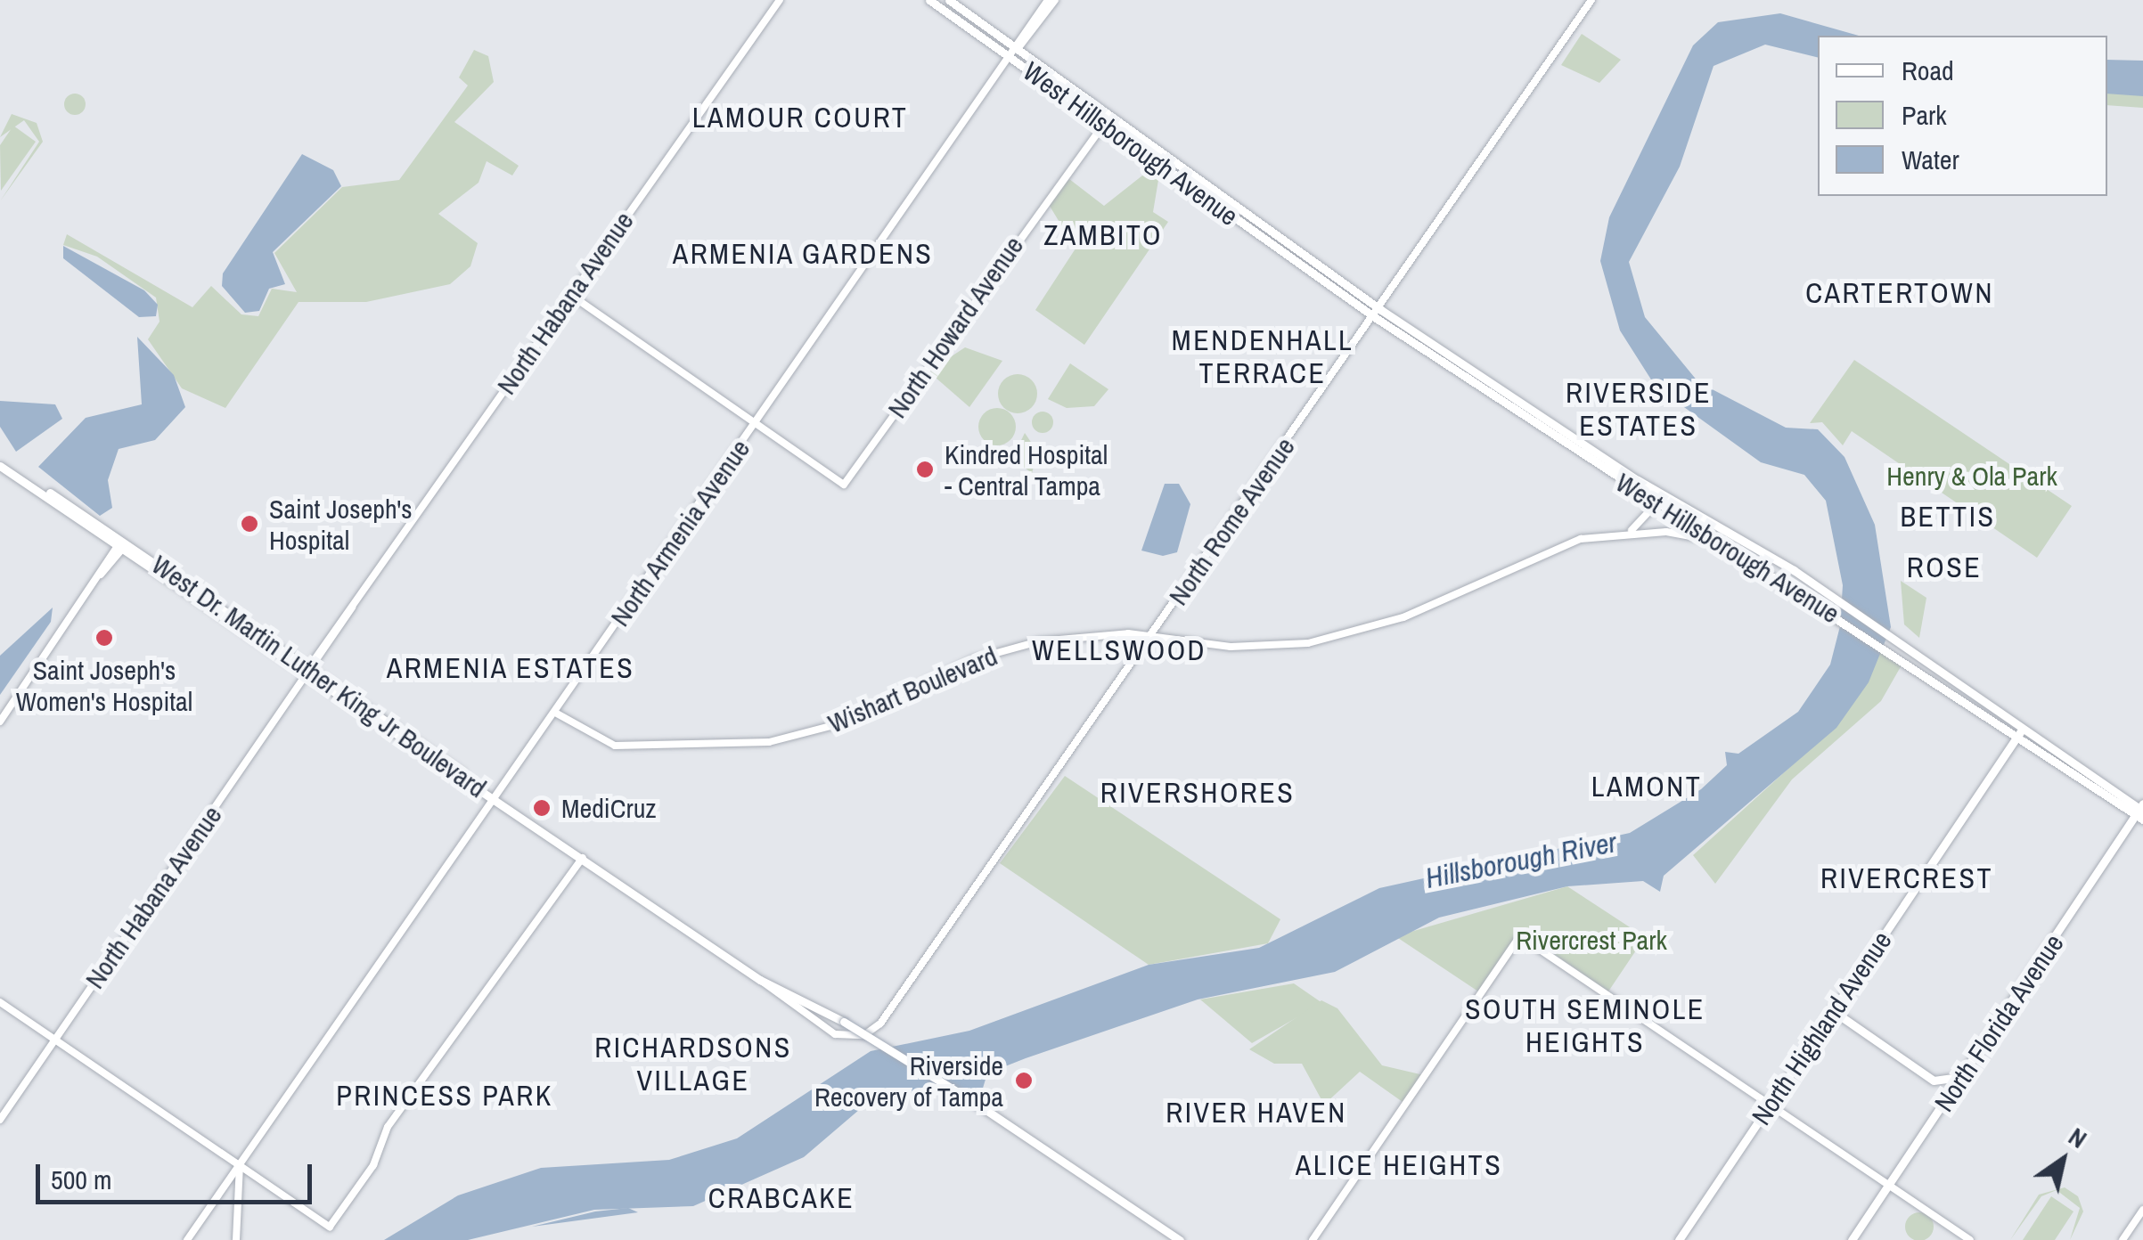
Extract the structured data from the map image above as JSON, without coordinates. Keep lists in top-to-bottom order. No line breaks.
{"streets":{"main road":["West Hillsborough Avenue","West Dr. Martin Luther King Jr Boulevard","North Florida Avenue","North Highland Avenue"],"street":["North Habana Avenue","North Howard Avenue","North Rome Avenue","North Armenia Avenue","Wishart Boulevard"]},"crossings":[["West Hillsborough Avenue","North Howard Avenue"],["West Hillsborough Avenue","North Rome Avenue"],["West Hillsborough Avenue","North Armenia Avenue"],["West Hillsborough Avenue","Wishart Boulevard"],["West Hillsborough Avenue","North Florida Avenue"],["West Hillsborough Avenue","North Highland Avenue"],["North Habana Avenue","West Dr. Martin Luther King Jr Boulevard"],["North Howard Avenue","North Armenia Avenue"],["North Rome Avenue","Wishart Boulevard"],["North Armenia Avenue","West Dr. Martin Luther King Jr Boulevard"],["North Armenia Avenue","Wishart Boulevard"]],"districts":["LAMOUR COURT","ZAMBITO","ARMENIA GARDENS","CARTERTOWN","MENDENHALL TERRACE","RIVERSIDE ESTATES","BETTIS","ROSE","WELLSWOOD","ARMENIA ESTATES","LAMONT","RIVERSHORES","RIVERCREST","SOUTH SEMINOLE HEIGHTS","RICHARDSONS VILLAGE","PRINCESS PARK","RIVER HAVEN","ALICE HEIGHTS","CRABCAKE"],"water":["Hillsborough River"],"parks":["Henry & Ola Park","Rivercrest Park"],"places":["Kindred Hospital - Central Tampa","Saint Joseph's Hospital","Saint Joseph's Women's Hospital","MediCruz","Riverside Recovery of Tampa"],"legend":["Road","Park","Water"],"scale_bar":"500 m","north":"top right"}
